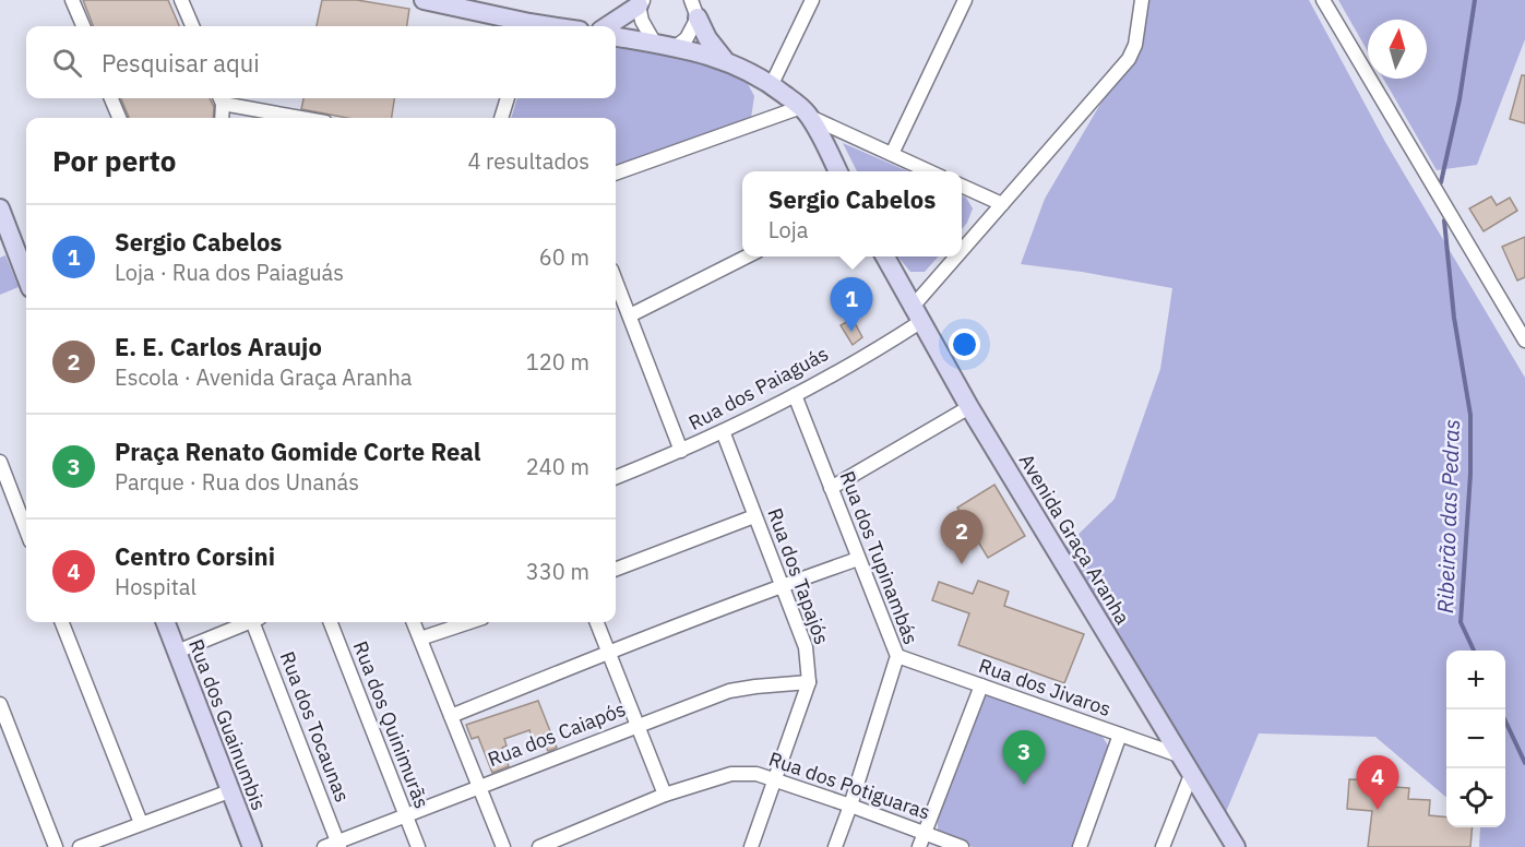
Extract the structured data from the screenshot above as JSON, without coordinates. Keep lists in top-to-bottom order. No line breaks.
{"streets":{"street":["Rua dos Paiaguás","Avenida Graça Aranha","Rua dos Tupinambás","Rua dos Tapajós","Rua dos Jivaros","Rua dos Guainumbis","Rua dos Quinimurãs","Rua dos Tocaunas","Rua dos Caiapós","Rua dos Potiguaras"]},"crossings":[["Rua dos Paiaguás","Avenida Graça Aranha"],["Rua dos Paiaguás","Rua dos Tupinambás"],["Rua dos Paiaguás","Rua dos Tapajós"],["Avenida Graça Aranha","Rua dos Jivaros"],["Rua dos Tupinambás","Rua dos Jivaros"],["Rua dos Tupinambás","Rua dos Potiguaras"],["Rua dos Tapajós","Rua dos Caiapós"],["Rua dos Tapajós","Rua dos Potiguaras"],["Rua dos Quinimurãs","Rua dos Caiapós"],["Rua dos Tocaunas","Rua dos Caiapós"]],"water":["Ribeirão das Pedras"],"north":"top","page":{"search":"Pesquisar aqui","heading":["Por perto","4 resultados"],"popup":["Sergio Cabelos","Loja"],"list":[{"mark":"1","name":"Sergio Cabelos","note":"Loja · Rua dos Paiaguás","value":"60 m"},{"mark":"2","name":"E. E. Carlos Araujo","note":"Escola · Avenida Graça Aranha","value":"120 m"},{"mark":"3","name":"Praça Renato Gomide Corte Real","note":"Parque · Rua dos Unanás","value":"240 m"},{"mark":"4","name":"Centro Corsini","note":"Hospital","value":"330 m"}],"pins":["1","2","3","4"],"map_buttons":["+","−"]}}
